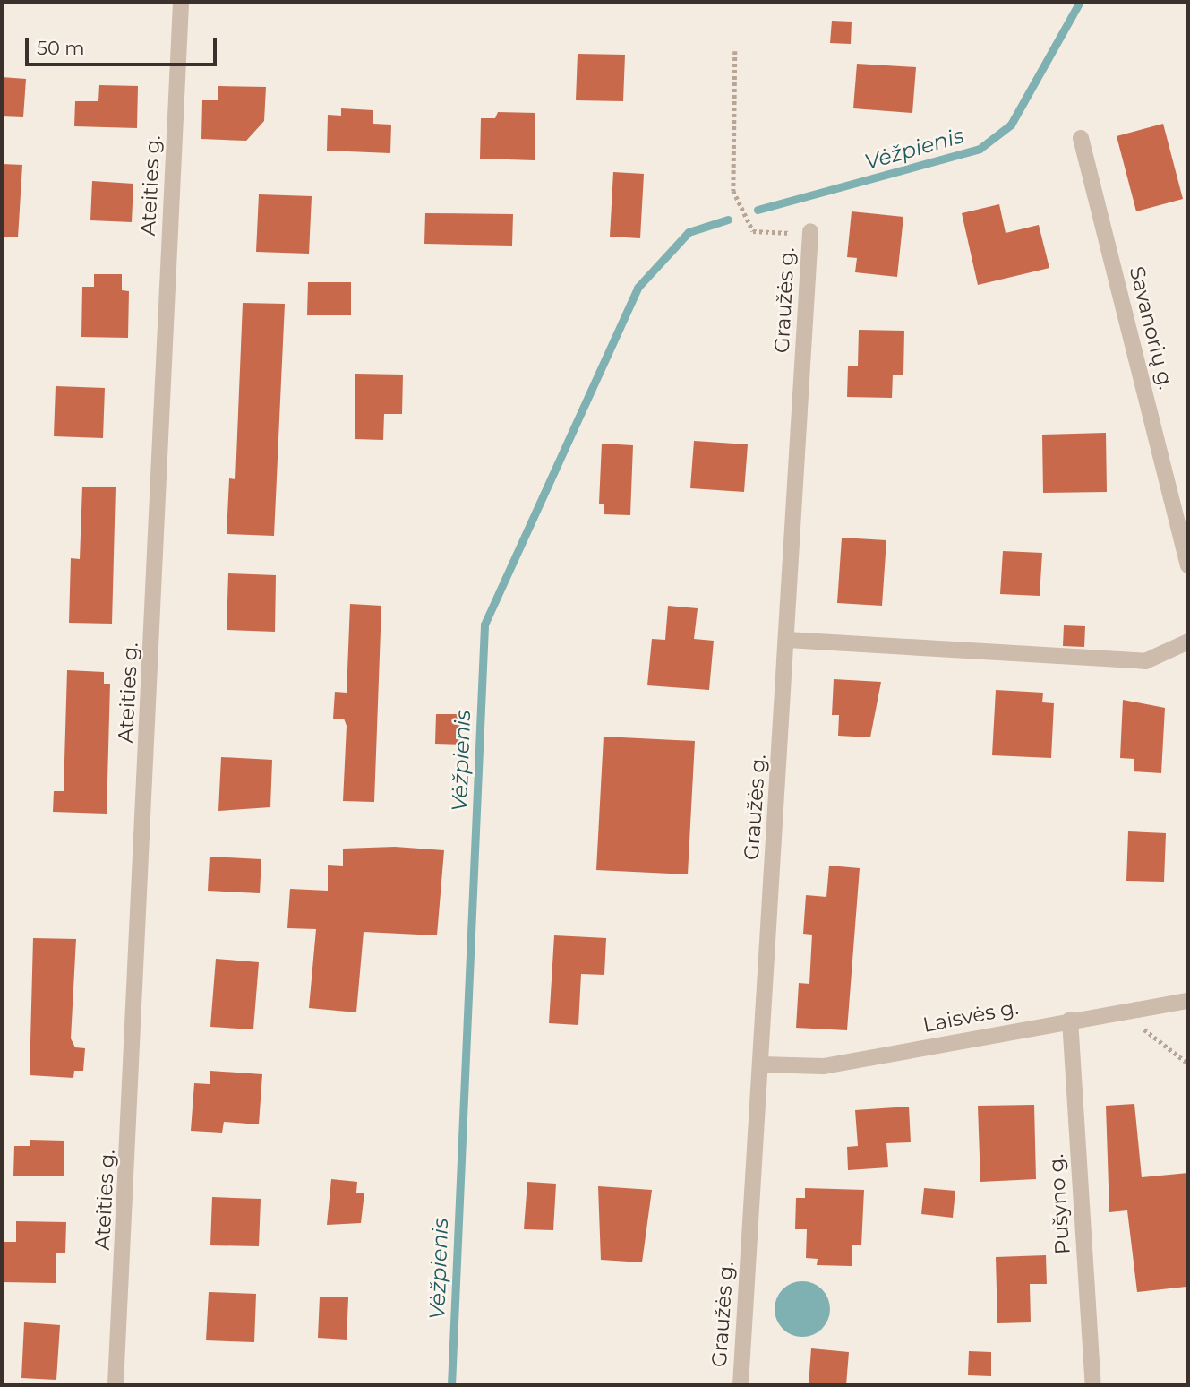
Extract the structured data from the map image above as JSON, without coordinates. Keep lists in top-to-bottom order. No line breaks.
{"streets":{"street":["Ateities g.","Graužės g.","Savanorių g.","Laisvės g.","Pušyno g."]},"crossings":[["Graužės g.","Laisvės g."],["Laisvės g.","Pušyno g."]],"water":["Vėžpienis"],"scale_bar":"50 m"}
